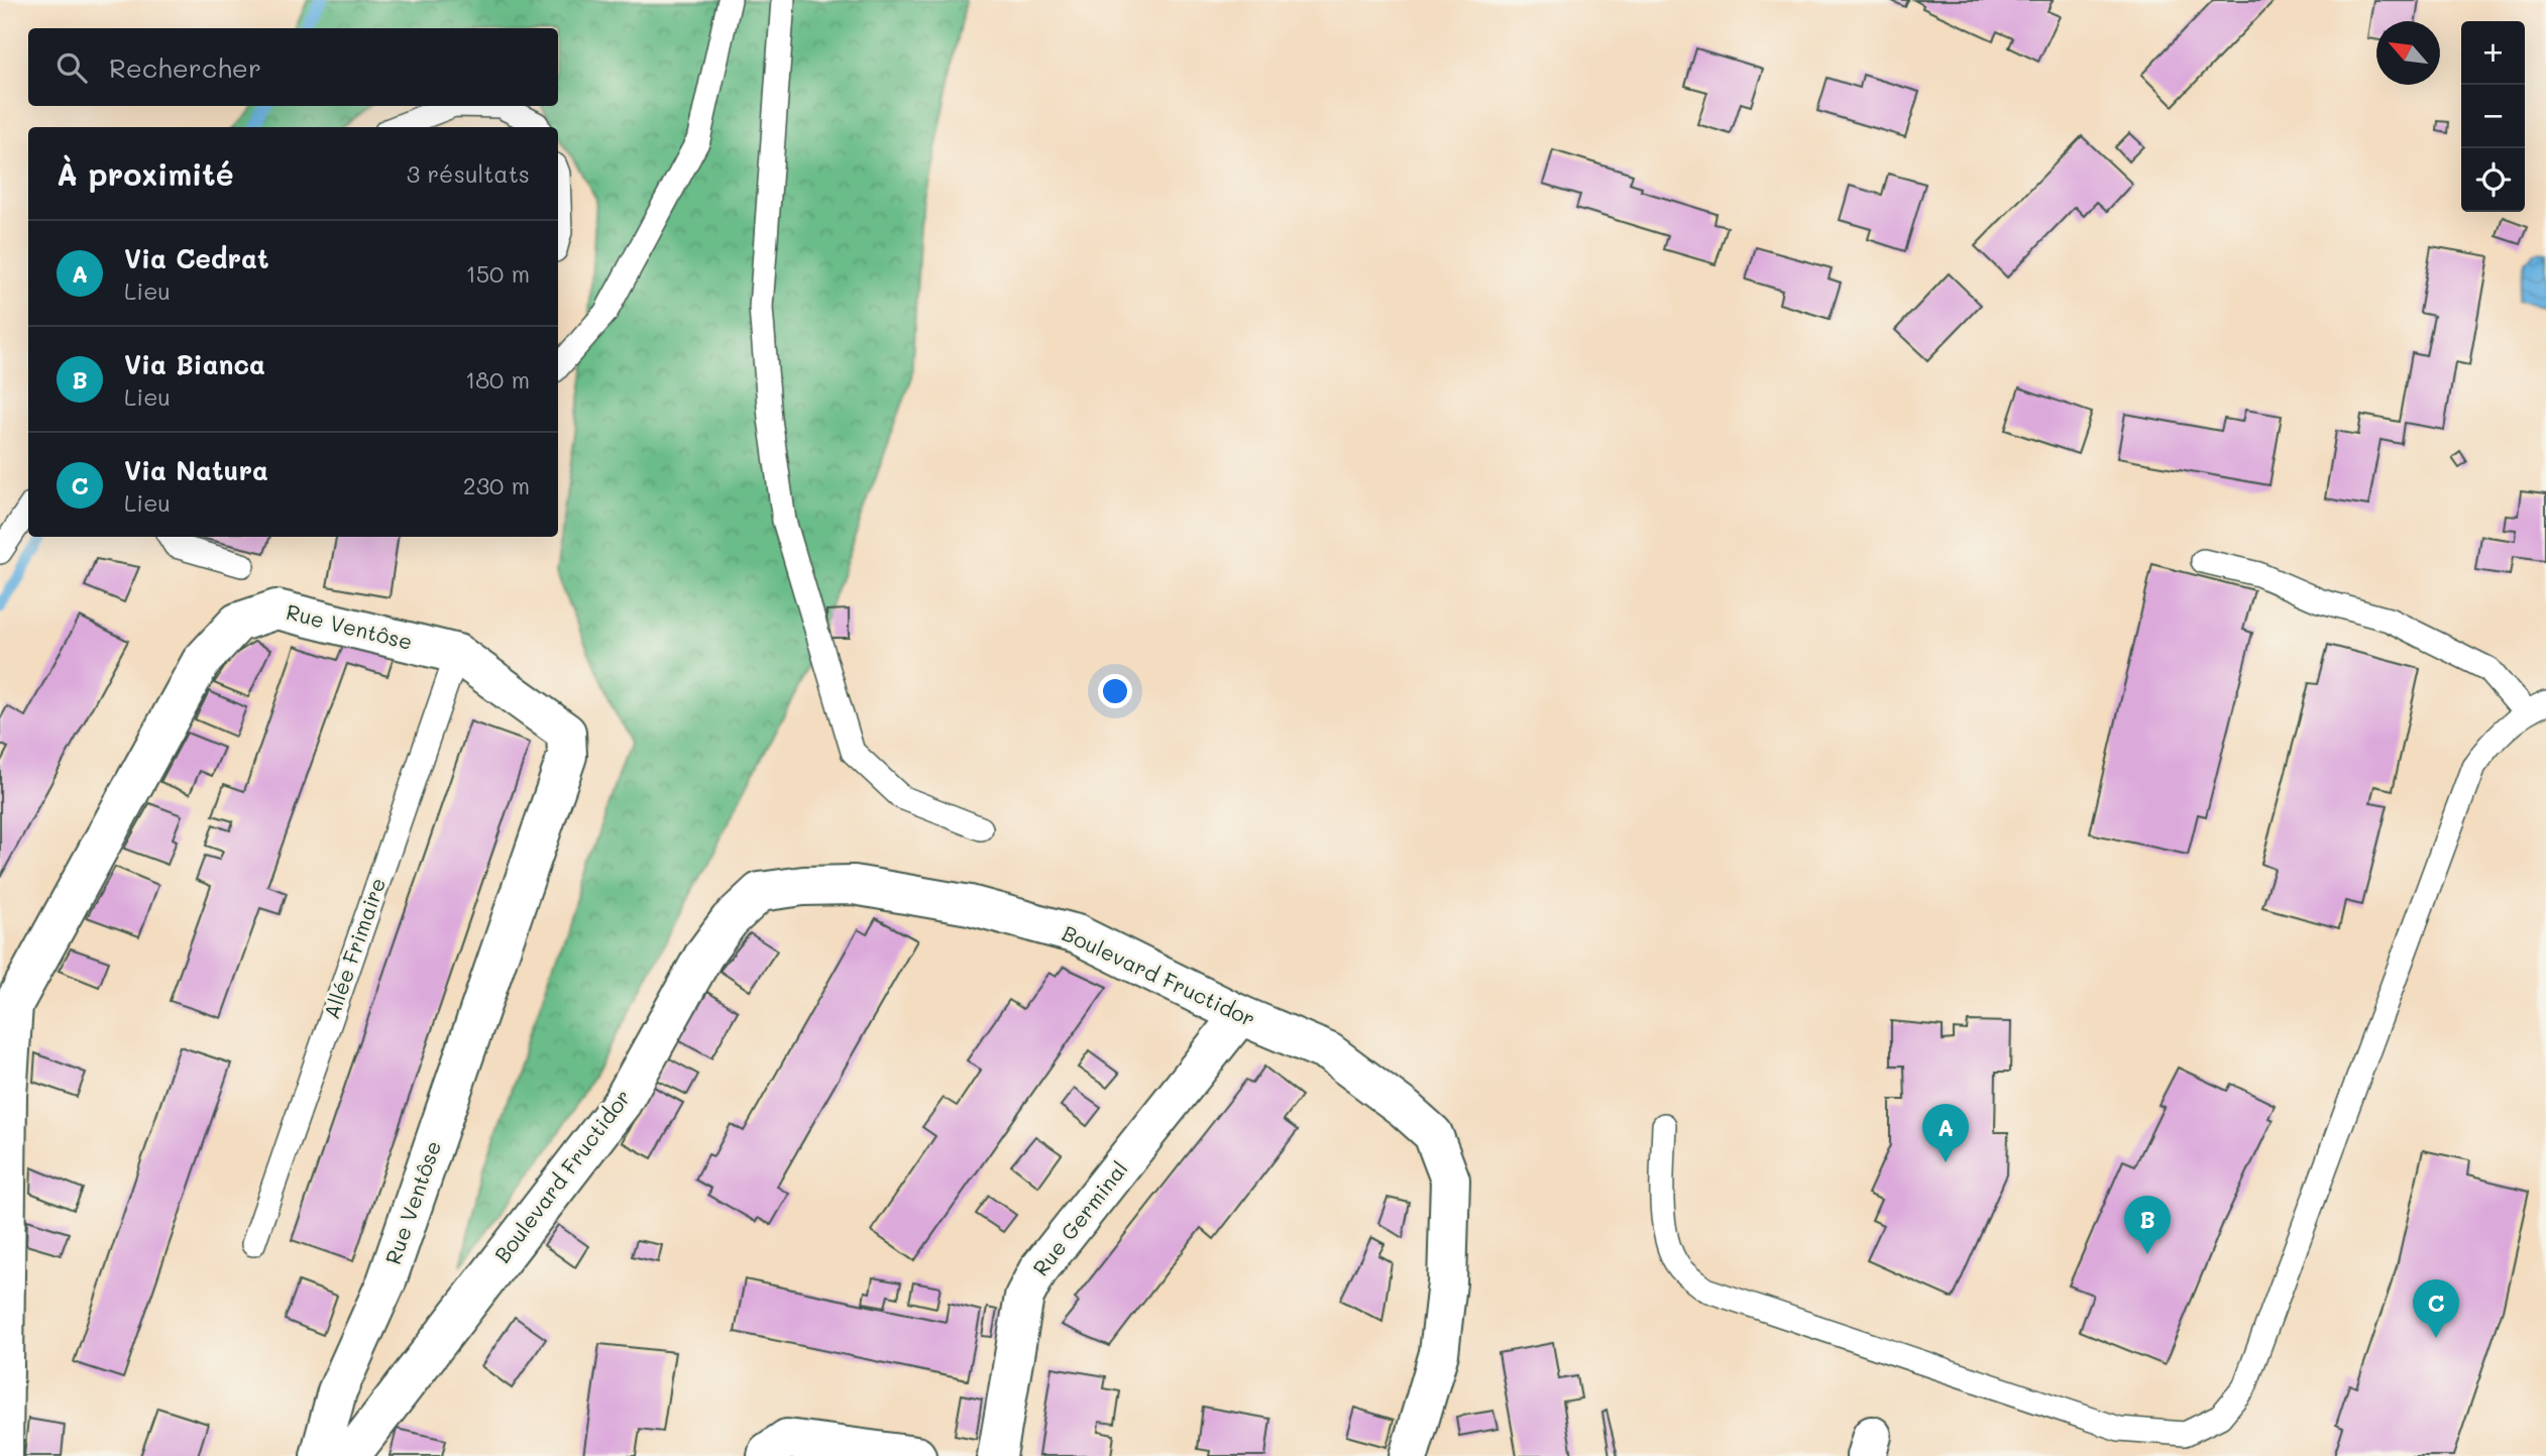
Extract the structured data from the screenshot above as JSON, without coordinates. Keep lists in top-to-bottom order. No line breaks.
{"streets":{"street":["Rue Ventôse","Boulevard Fructidor","Rue Germinal"],"lane":["Allée Frimaire"]},"crossings":[["Rue Ventôse","Allée Frimaire"],["Boulevard Fructidor","Rue Germinal"]],"north":"top left","page":{"map_buttons":["+","−"],"search":"Rechercher","heading":["À proximité","3 résultats"],"list":[{"mark":"A","name":"Via Cedrat","note":"Lieu","value":"150 m"},{"mark":"B","name":"Via Bianca","note":"Lieu","value":"180 m"},{"mark":"C","name":"Via Natura","note":"Lieu","value":"230 m"}],"pins":["A","B","C"]}}
